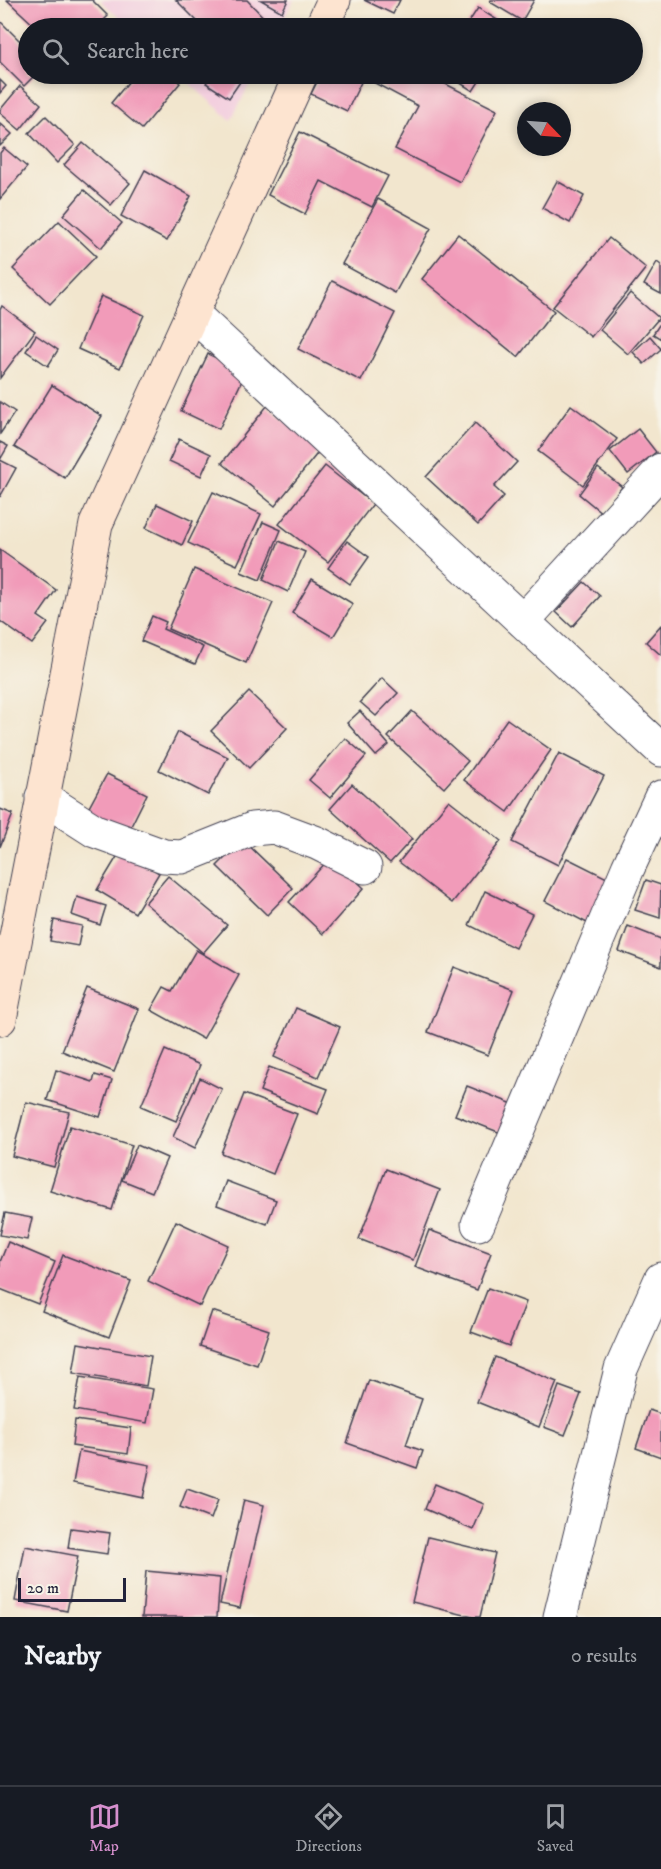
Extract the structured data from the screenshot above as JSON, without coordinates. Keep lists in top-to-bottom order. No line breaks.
{"scale_bar":"20 m","north":"bottom right","page":{"search":"Search here","scale":"20 m","heading":["Nearby","0 results"],"nav":["Map","Directions","Saved"]}}
